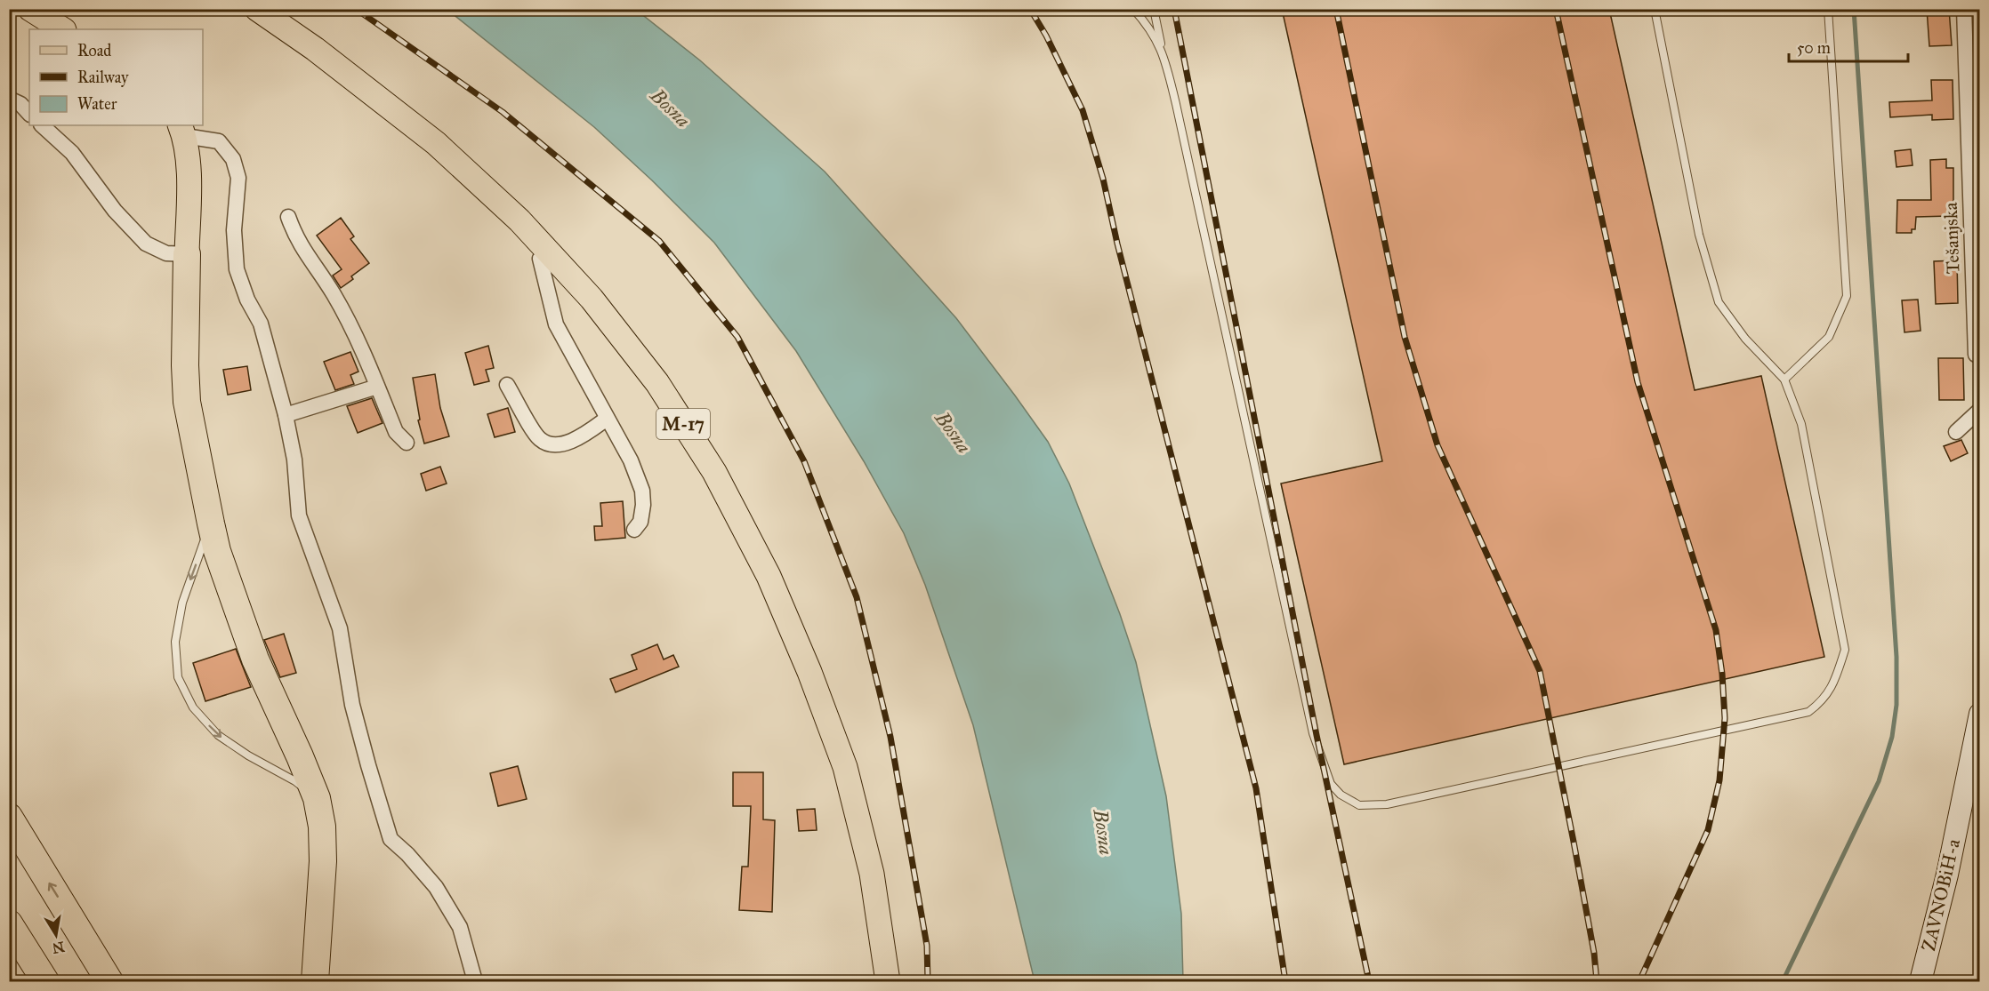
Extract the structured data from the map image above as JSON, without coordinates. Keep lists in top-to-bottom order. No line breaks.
{"streets":{"main road":["M-17","ZAVNOBiH-a"],"street":["Tešanjska"]},"water":["Bosna"],"legend":["Road","Railway","Water"],"scale_bar":"50 m","north":"bottom"}
